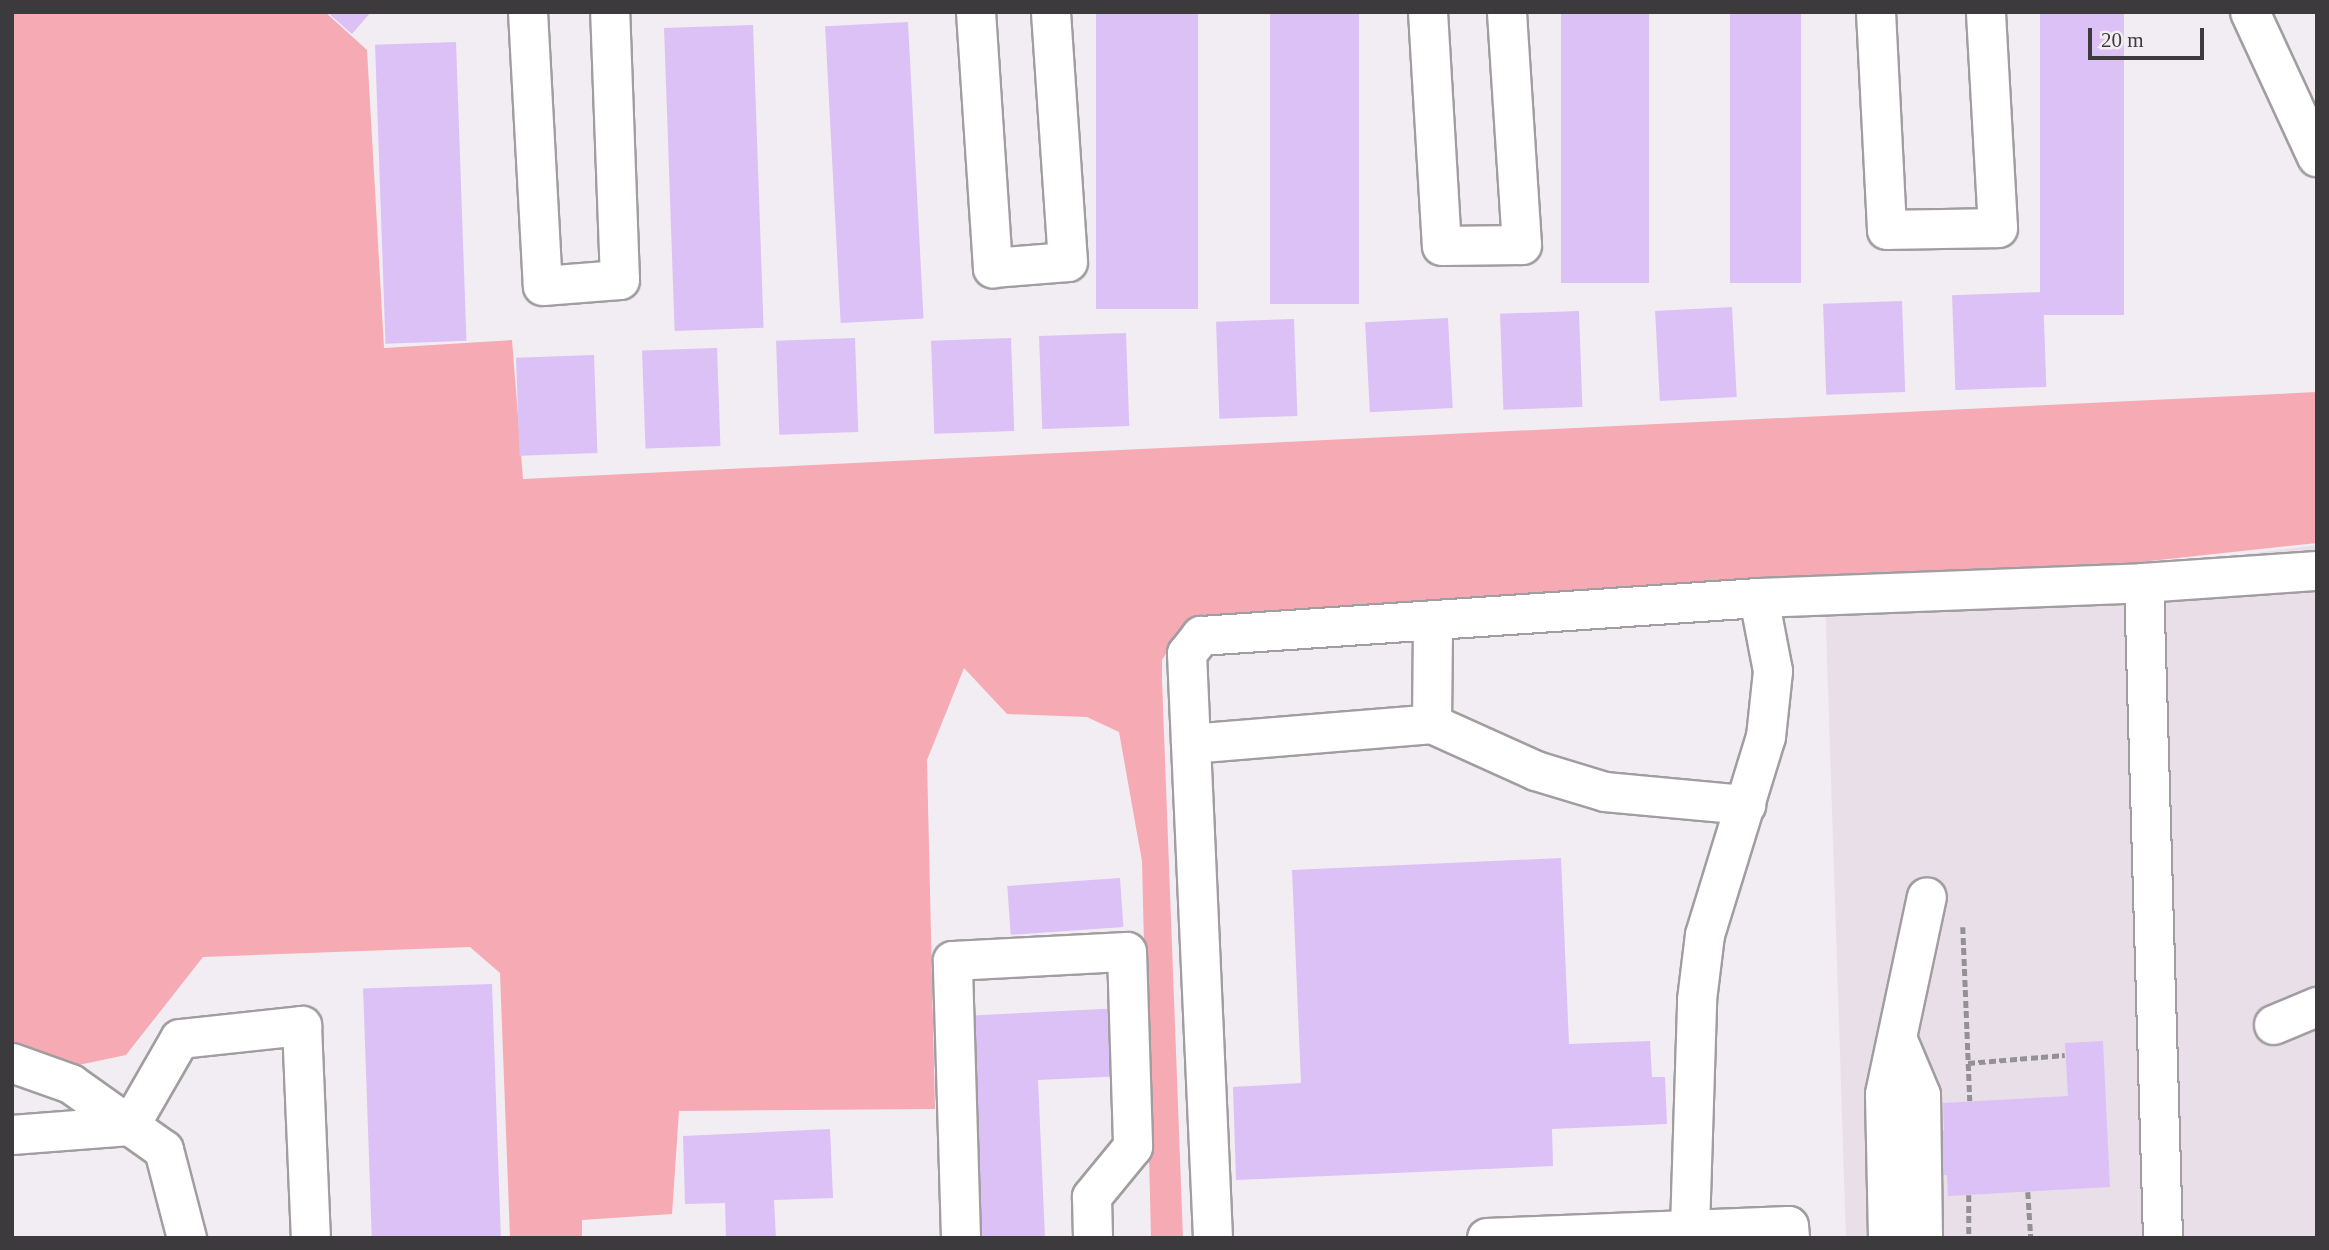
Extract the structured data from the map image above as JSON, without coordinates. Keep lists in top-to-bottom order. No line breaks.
{"scale_bar":"20 m"}
